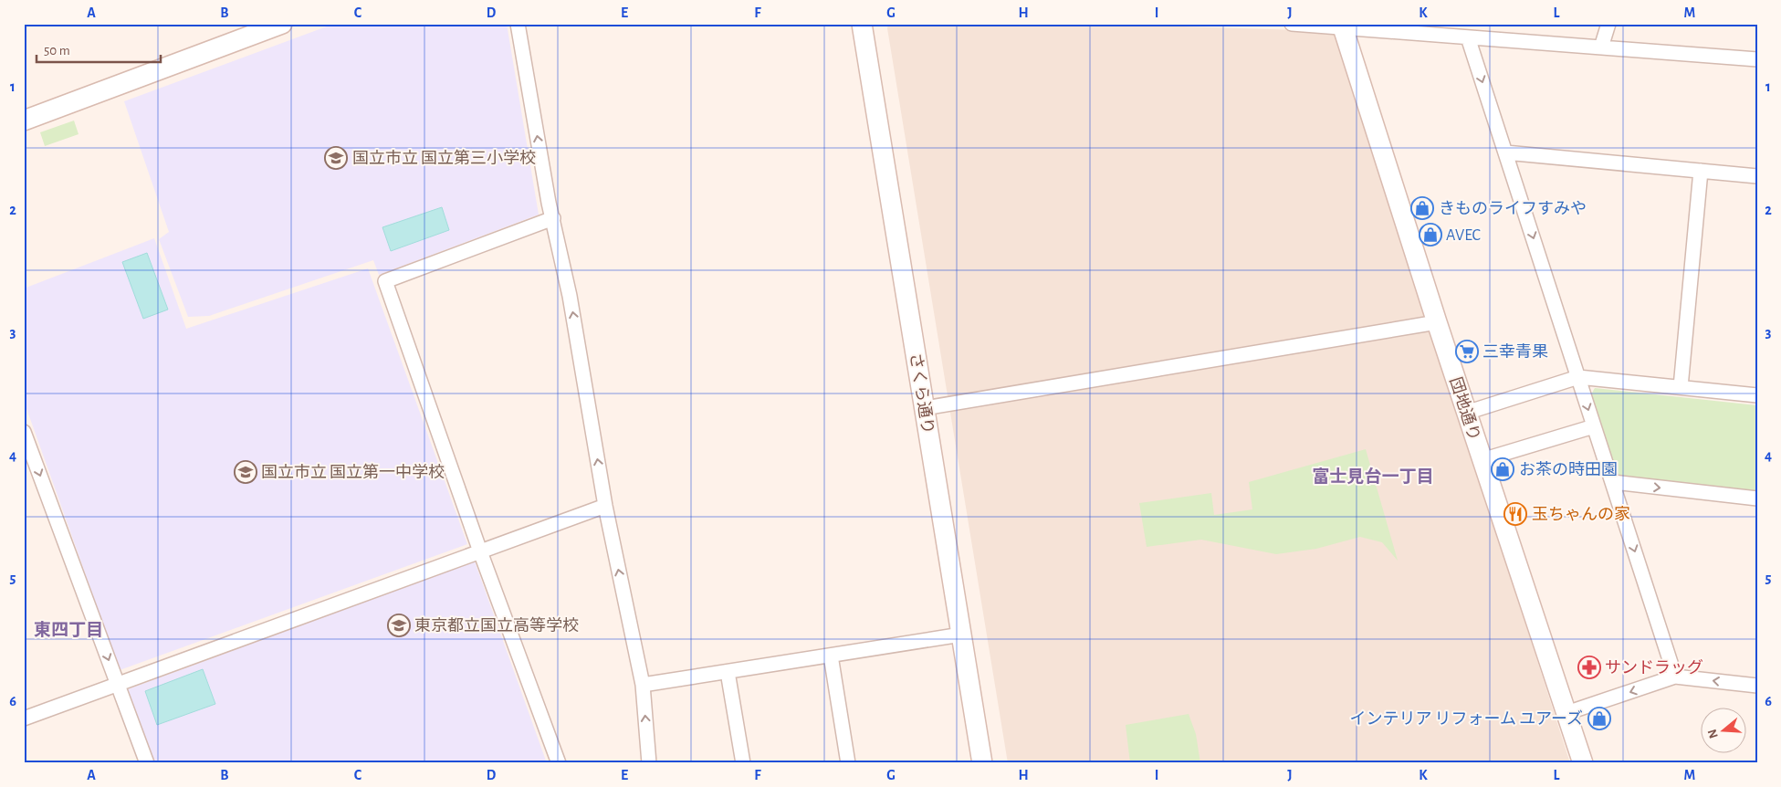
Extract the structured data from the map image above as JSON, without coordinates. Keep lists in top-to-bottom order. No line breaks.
{"streets":{"street":["さくら通り","団地通り"]},"districts":["富士見台一丁目","東四丁目"],"places":{"school or university":["国立市立 国立第三小学校","国立市立 国立第一中学校","東京都立国立高等学校"],"shop":["きものライフすみや","AVEC","お茶の時田園","インテリア リフォーム ユアーズ"],"supermarket":["三幸青果"],"restaurant":["玉ちゃんの家"],"pharmacy":["サンドラッグ"]},"scale_bar":"50 m","north":"left","grid":{"columns":["A","B","C","D","E","F","G","H","I","J","K","L","M"],"rows":["1","2","3","4","5","6"]}}
